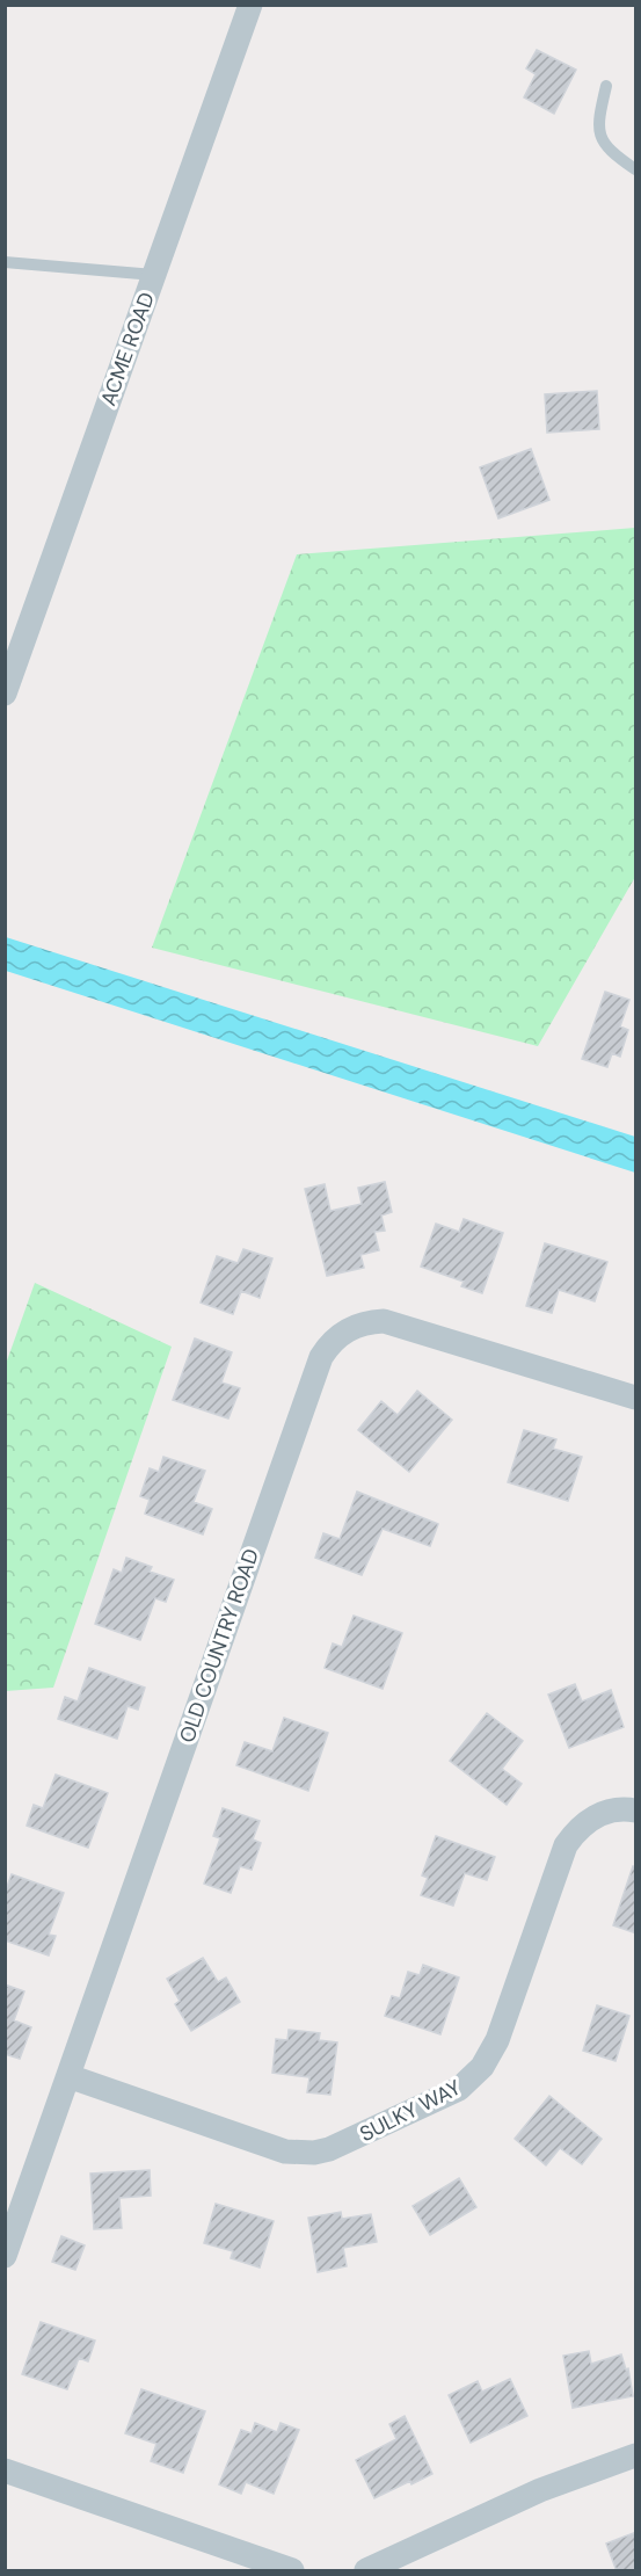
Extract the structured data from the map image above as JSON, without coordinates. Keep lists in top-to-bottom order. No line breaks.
{"streets":{"street":["ACME ROAD","OLD COUNTRY ROAD","SULKY WAY"]},"crossings":[["OLD COUNTRY ROAD","SULKY WAY"]]}
